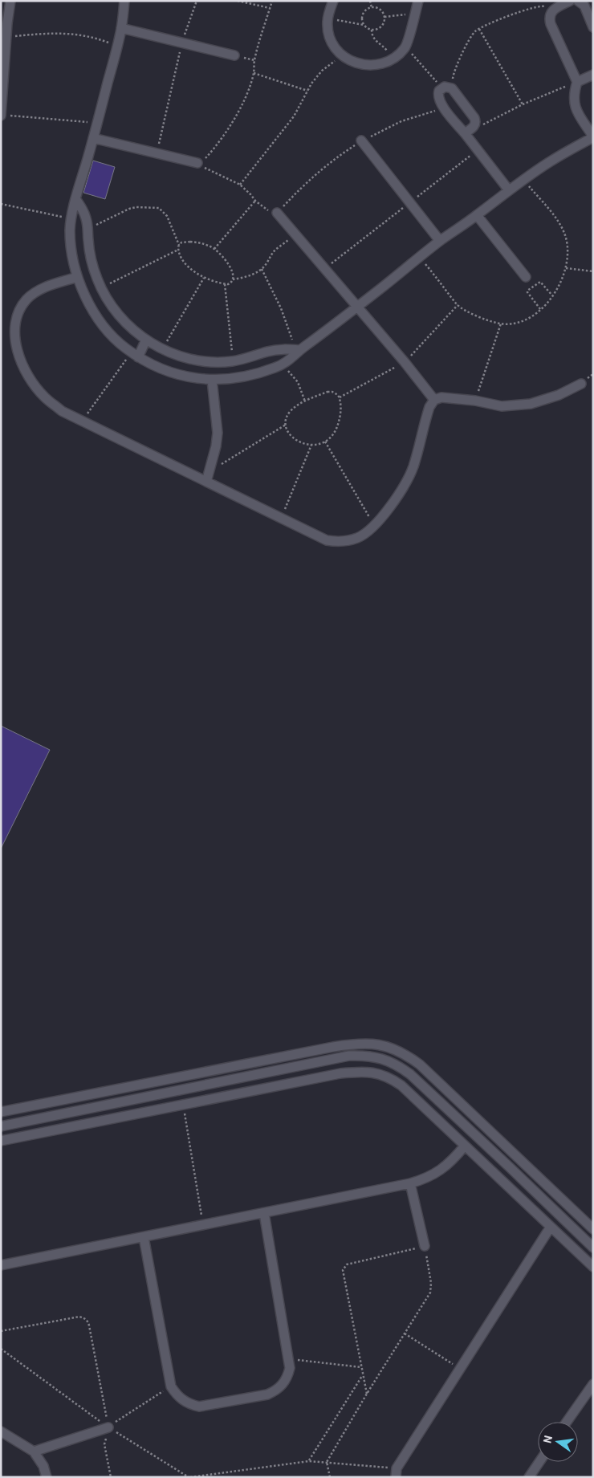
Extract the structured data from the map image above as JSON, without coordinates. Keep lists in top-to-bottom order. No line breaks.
{"north":"left"}
